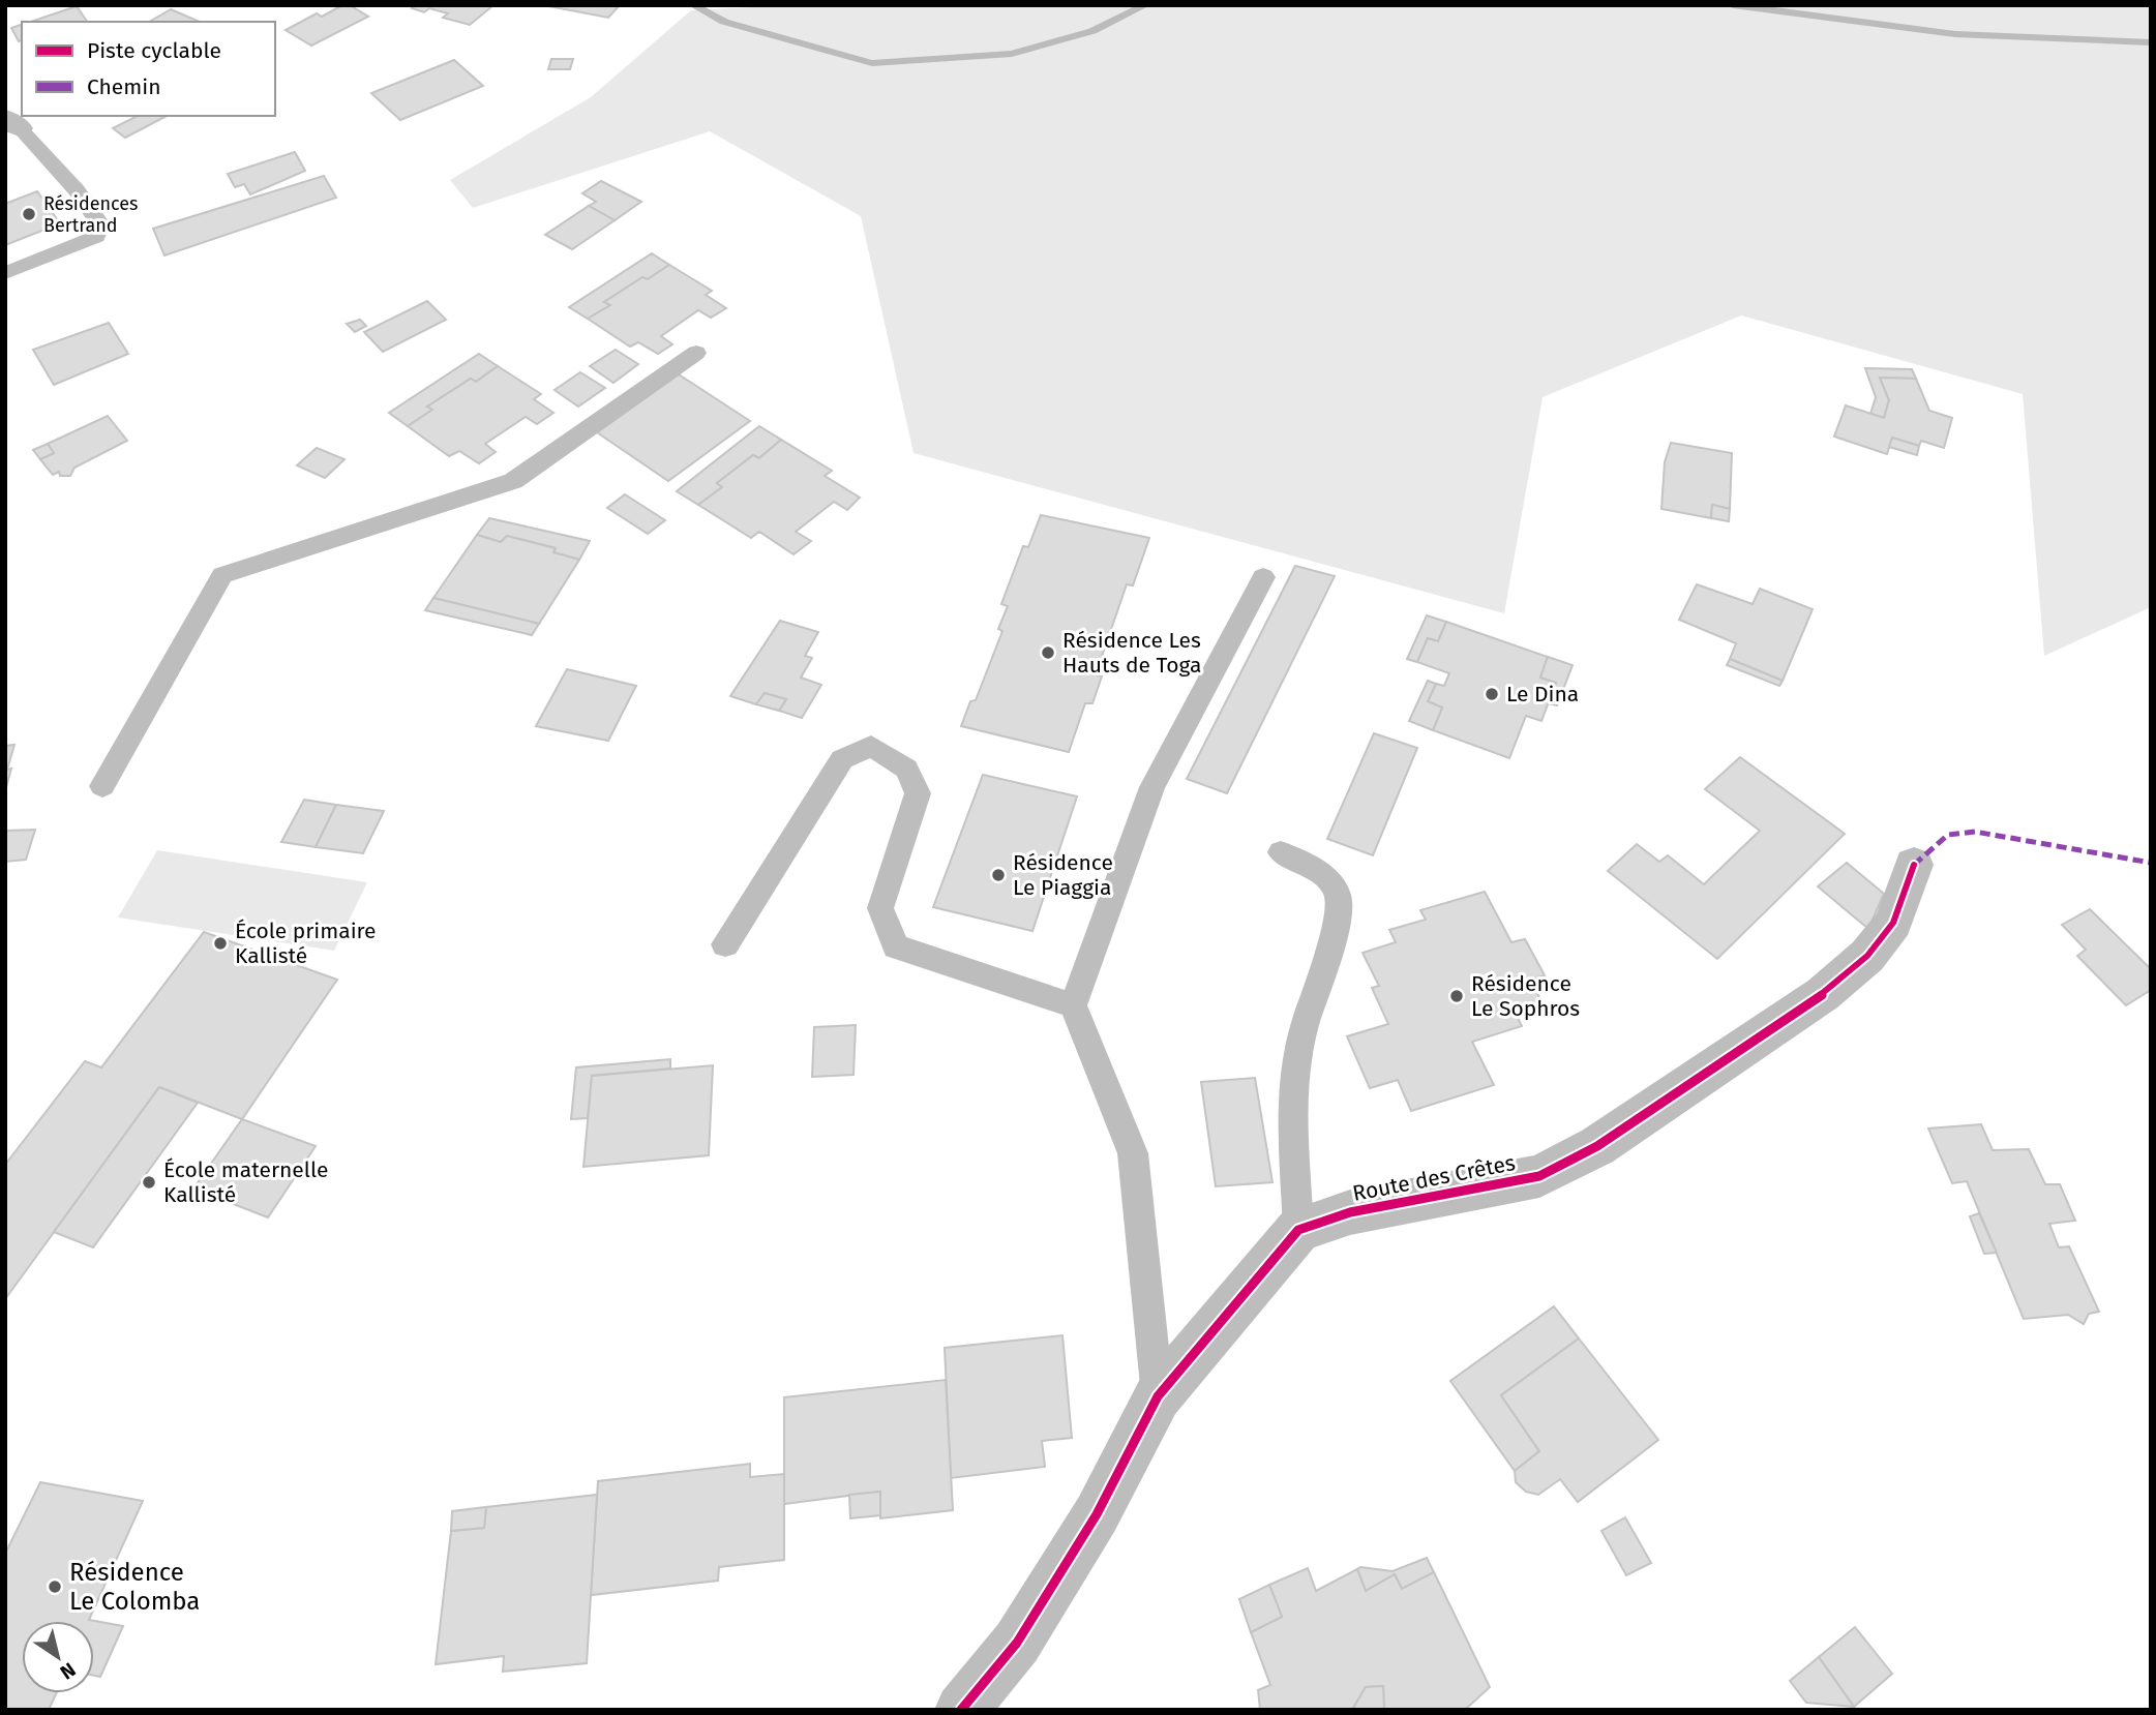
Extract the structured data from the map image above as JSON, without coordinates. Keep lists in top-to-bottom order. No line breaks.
{"streets":{"street":["Route des Crêtes"]},"places":["Résidences Bertrand","Résidence Les Hauts de Toga","Le Dina","Résidence Le Piaggia","École primaire Kallisté","Résidence Le Sophros","École maternelle Kallisté","Résidence Le Colomba"],"legend":["Piste cyclable","Chemin"],"north":"bottom right"}
